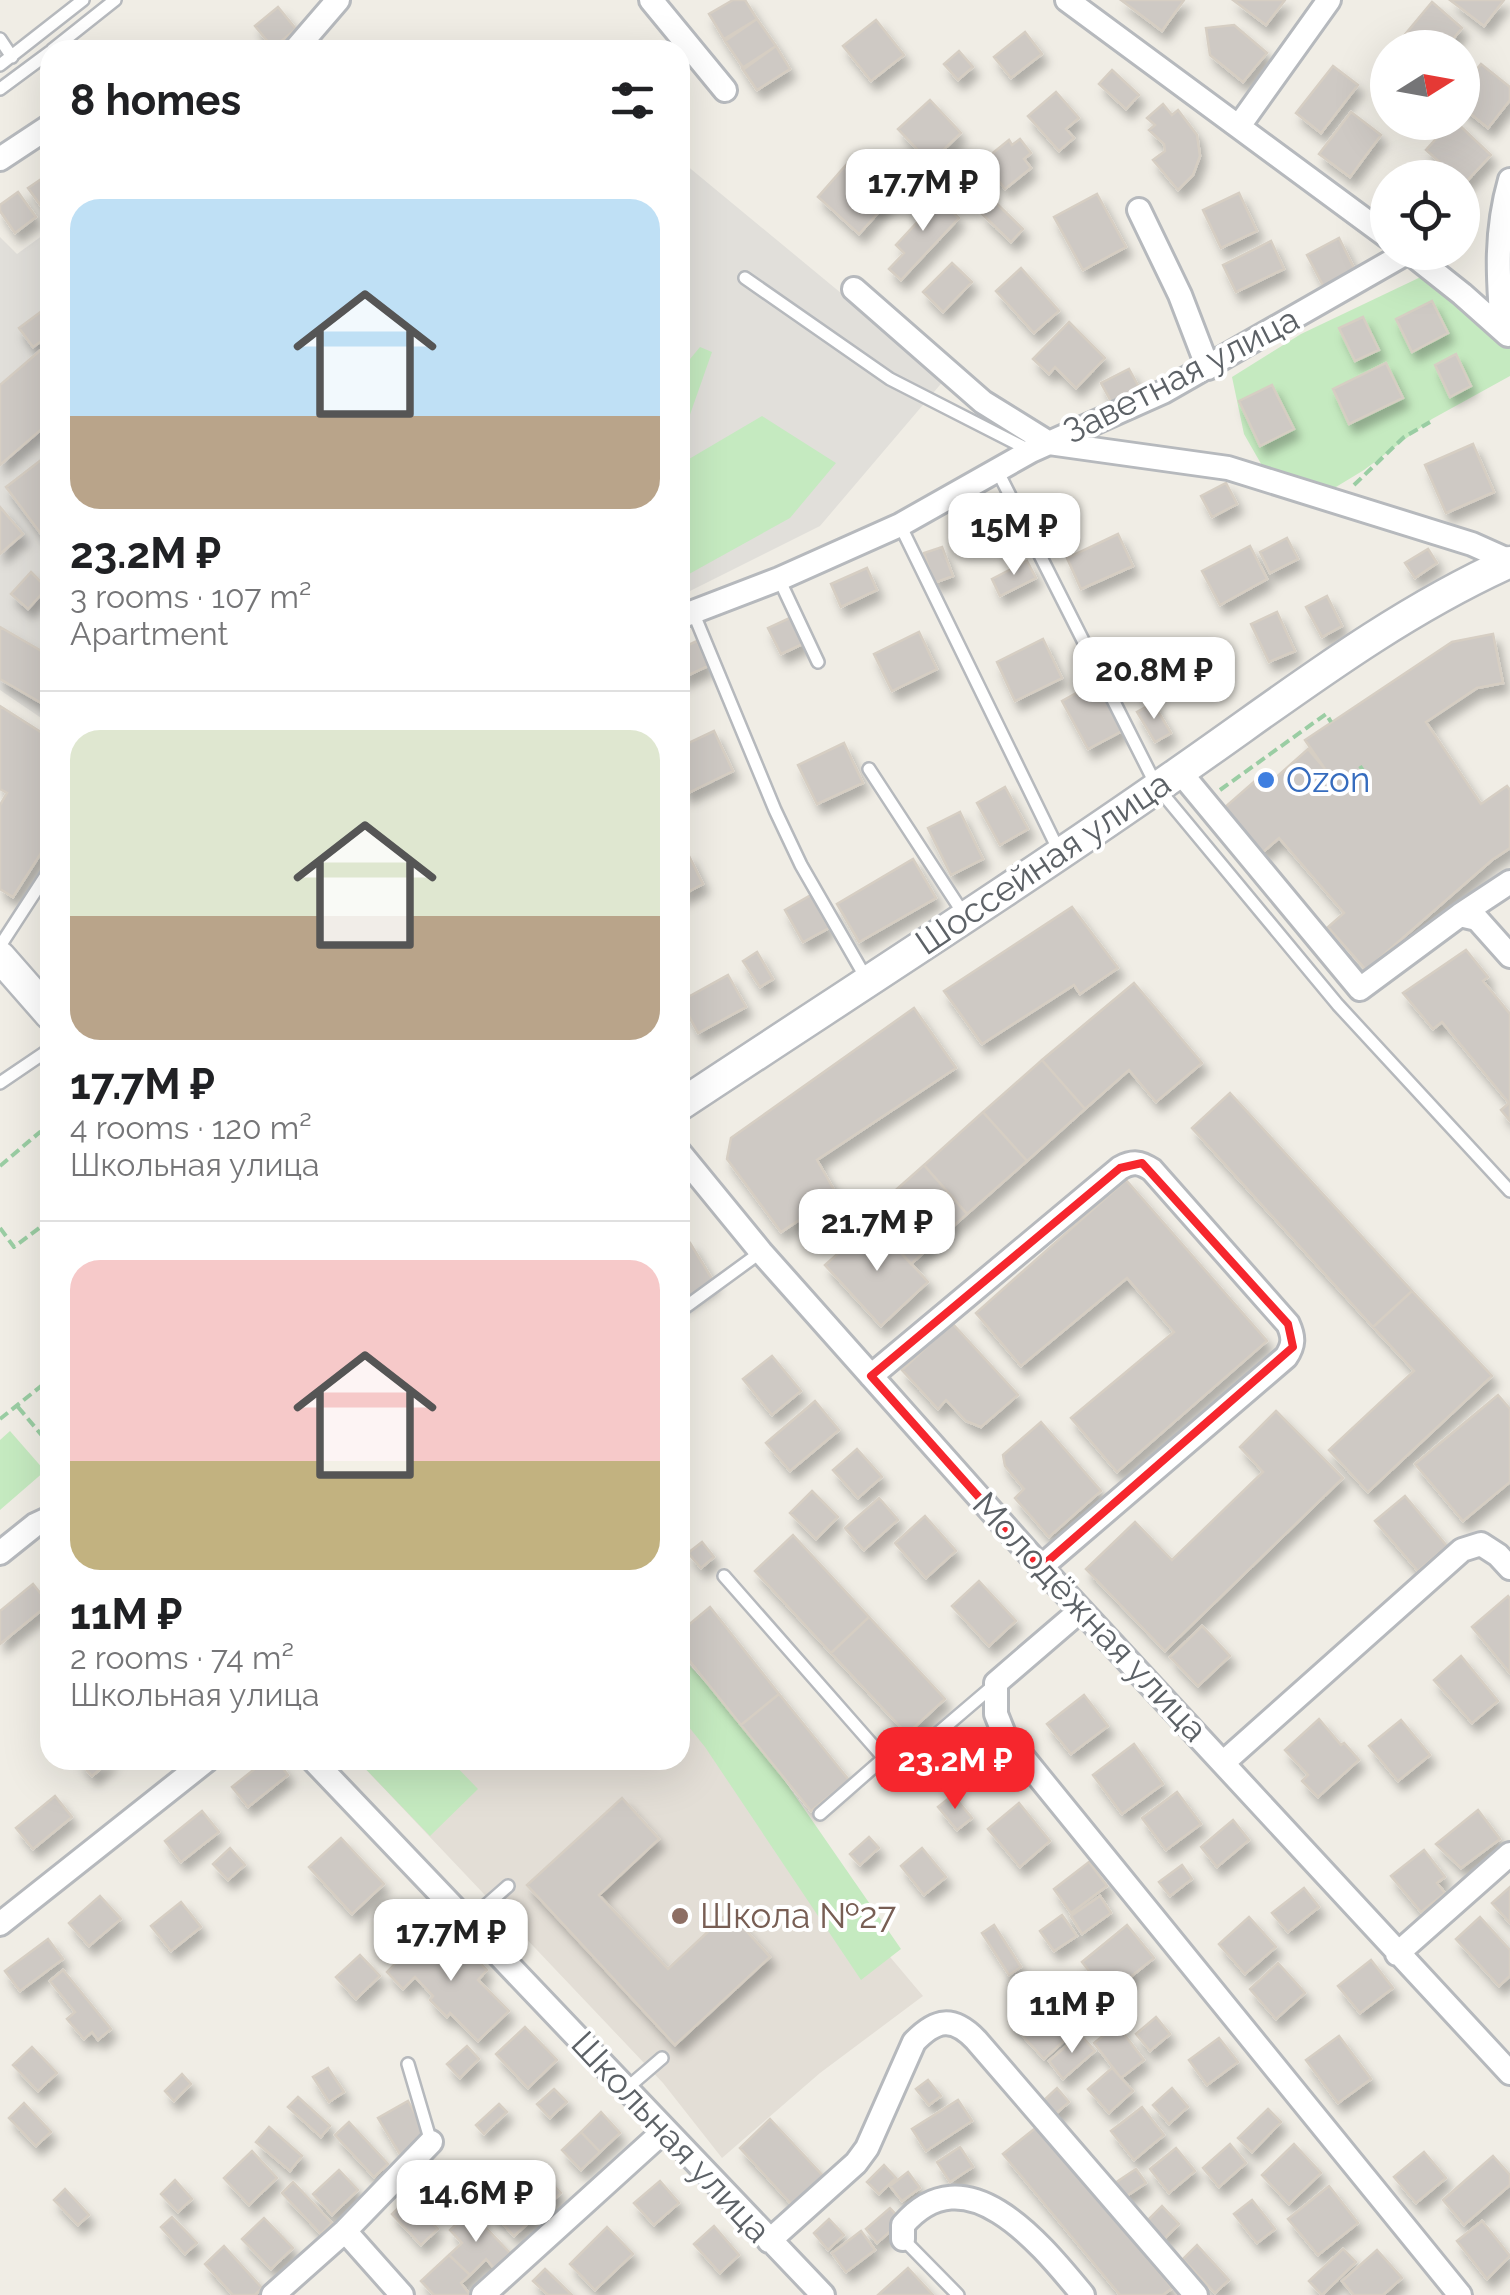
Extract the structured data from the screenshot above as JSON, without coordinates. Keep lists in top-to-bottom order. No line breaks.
{"streets":{"street":["Заветная улица","Шоссейная улица","Молодёжная улица","Школьная улица"]},"places":["Ozon","Школа №27"],"north":"right","page":{"heading":"8 homes","price":["17.7M ₽","15M ₽","20.8M ₽","21.7M ₽","23.2M ₽","17.7M ₽","11M ₽","14.6M ₽"],"list":[{"name":"23.2M ₽","note":"3 rooms · 107 m² · Apartment"},{"name":"17.7M ₽","note":"4 rooms · 120 m² · Школьная улица"},{"name":"11M ₽","note":"2 rooms · 74 m² · Школьная улица"}]}}
